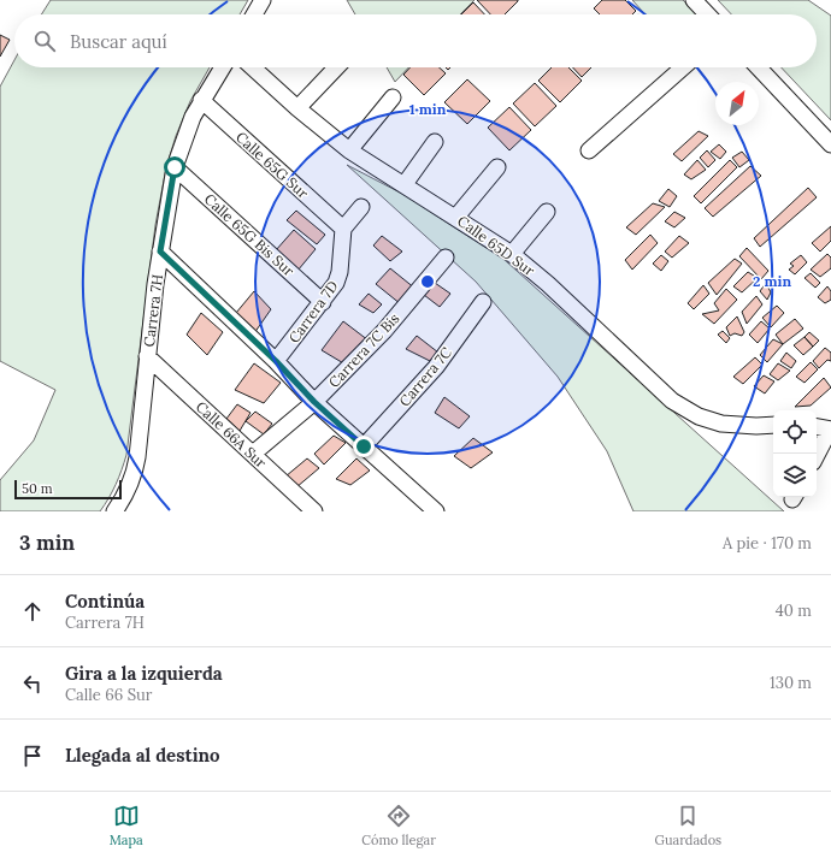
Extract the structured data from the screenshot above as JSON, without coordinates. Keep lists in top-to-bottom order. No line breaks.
{"streets":{"street":["Calle 65G Sur","Calle 65G Bis Sur","Calle 65D Sur","Carrera 7H","Carrera 7D","Carrera 7C Bis","Carrera 7C","Calle 66A Sur"]},"crossings":[["Calle 65G Sur","Carrera 7H"],["Calle 65G Sur","Carrera 7D"],["Calle 65G Bis Sur","Carrera 7H"],["Calle 65G Bis Sur","Carrera 7D"],["Carrera 7H","Calle 66A Sur"],["Carrera 7C Bis","Calle 66A Sur"]],"scale_bar":"50 m","north":"top right","page":{"search":"Buscar aquí","scale":"50 m","heading":["3 min","A pie · 170 m"],"list":[["Continúa","Carrera 7H","40 m"],["Gira a la izquierda","Calle 66 Sur","130 m"],"Llegada al destino"],"nav":["Mapa","Cómo llegar","Guardados"]},"rings":["1 min","2 min"]}
